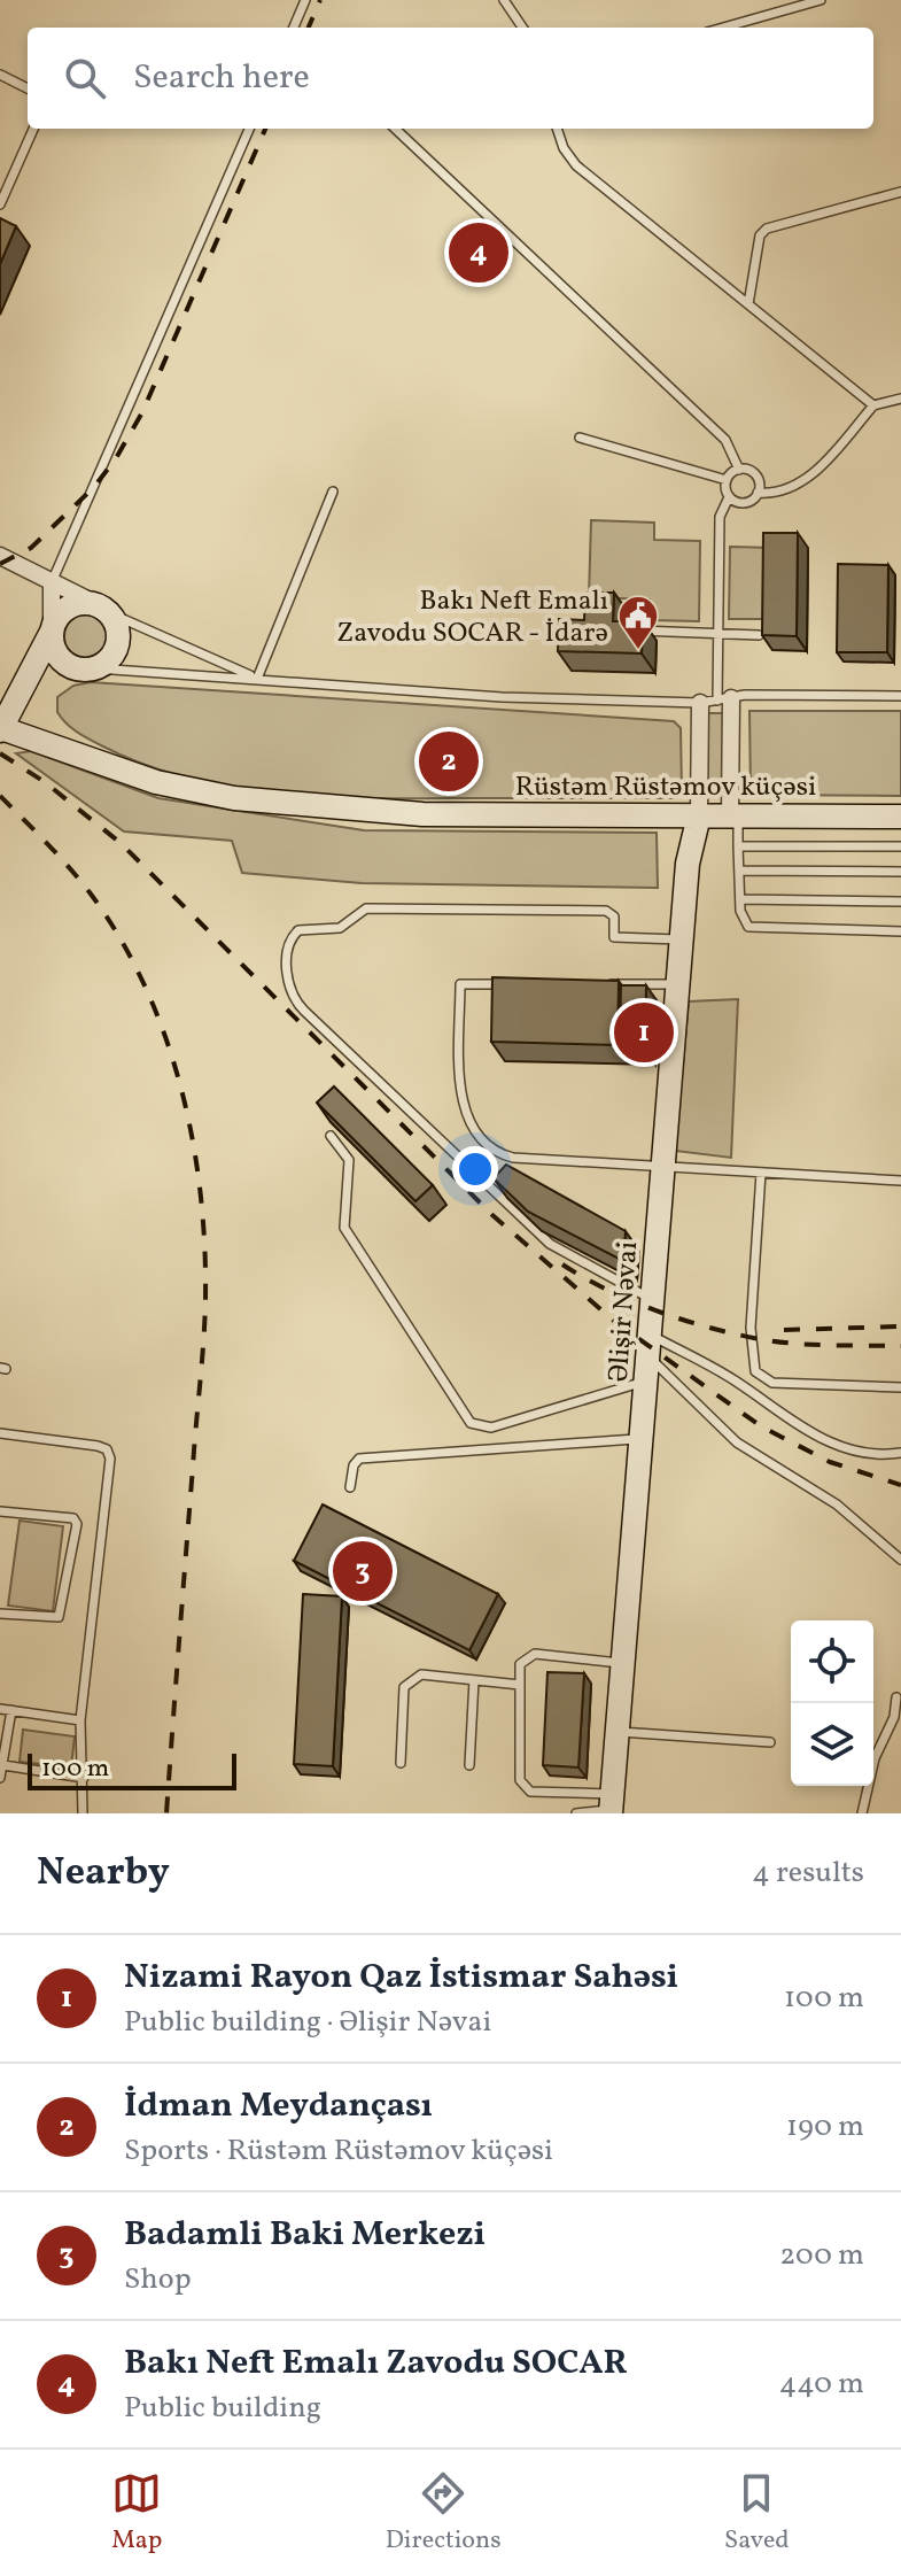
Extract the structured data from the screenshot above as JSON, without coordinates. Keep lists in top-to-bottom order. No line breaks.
{"streets":{"street":["Rüstəm Rüstəmov küçəsi","Əlişir Nəvai"]},"crossings":[["Rüstəm Rüstəmov küçəsi","Əlişir Nəvai"]],"places":{"public building":["Bakı Neft Emalı Zavodu SOCAR - İdarə"]},"scale_bar":"100 m","page":{"search":"Search here","pins":["4","2","1","3"],"scale":"100 m","heading":["Nearby","4 results"],"list":[{"mark":"1","name":"Nizami Rayon Qaz İstismar Sahəsi","note":"Public building · Əlişir Nəvai","value":"100 m"},{"mark":"2","name":"İdman Meydançası","note":"Sports · Rüstəm Rüstəmov küçəsi","value":"190 m"},{"mark":"3","name":"Badamli Baki Merkezi","note":"Shop","value":"200 m"},{"mark":"4","name":"Bakı Neft Emalı Zavodu SOCAR","note":"Public building","value":"440 m"}],"nav":["Map","Directions","Saved"]}}
